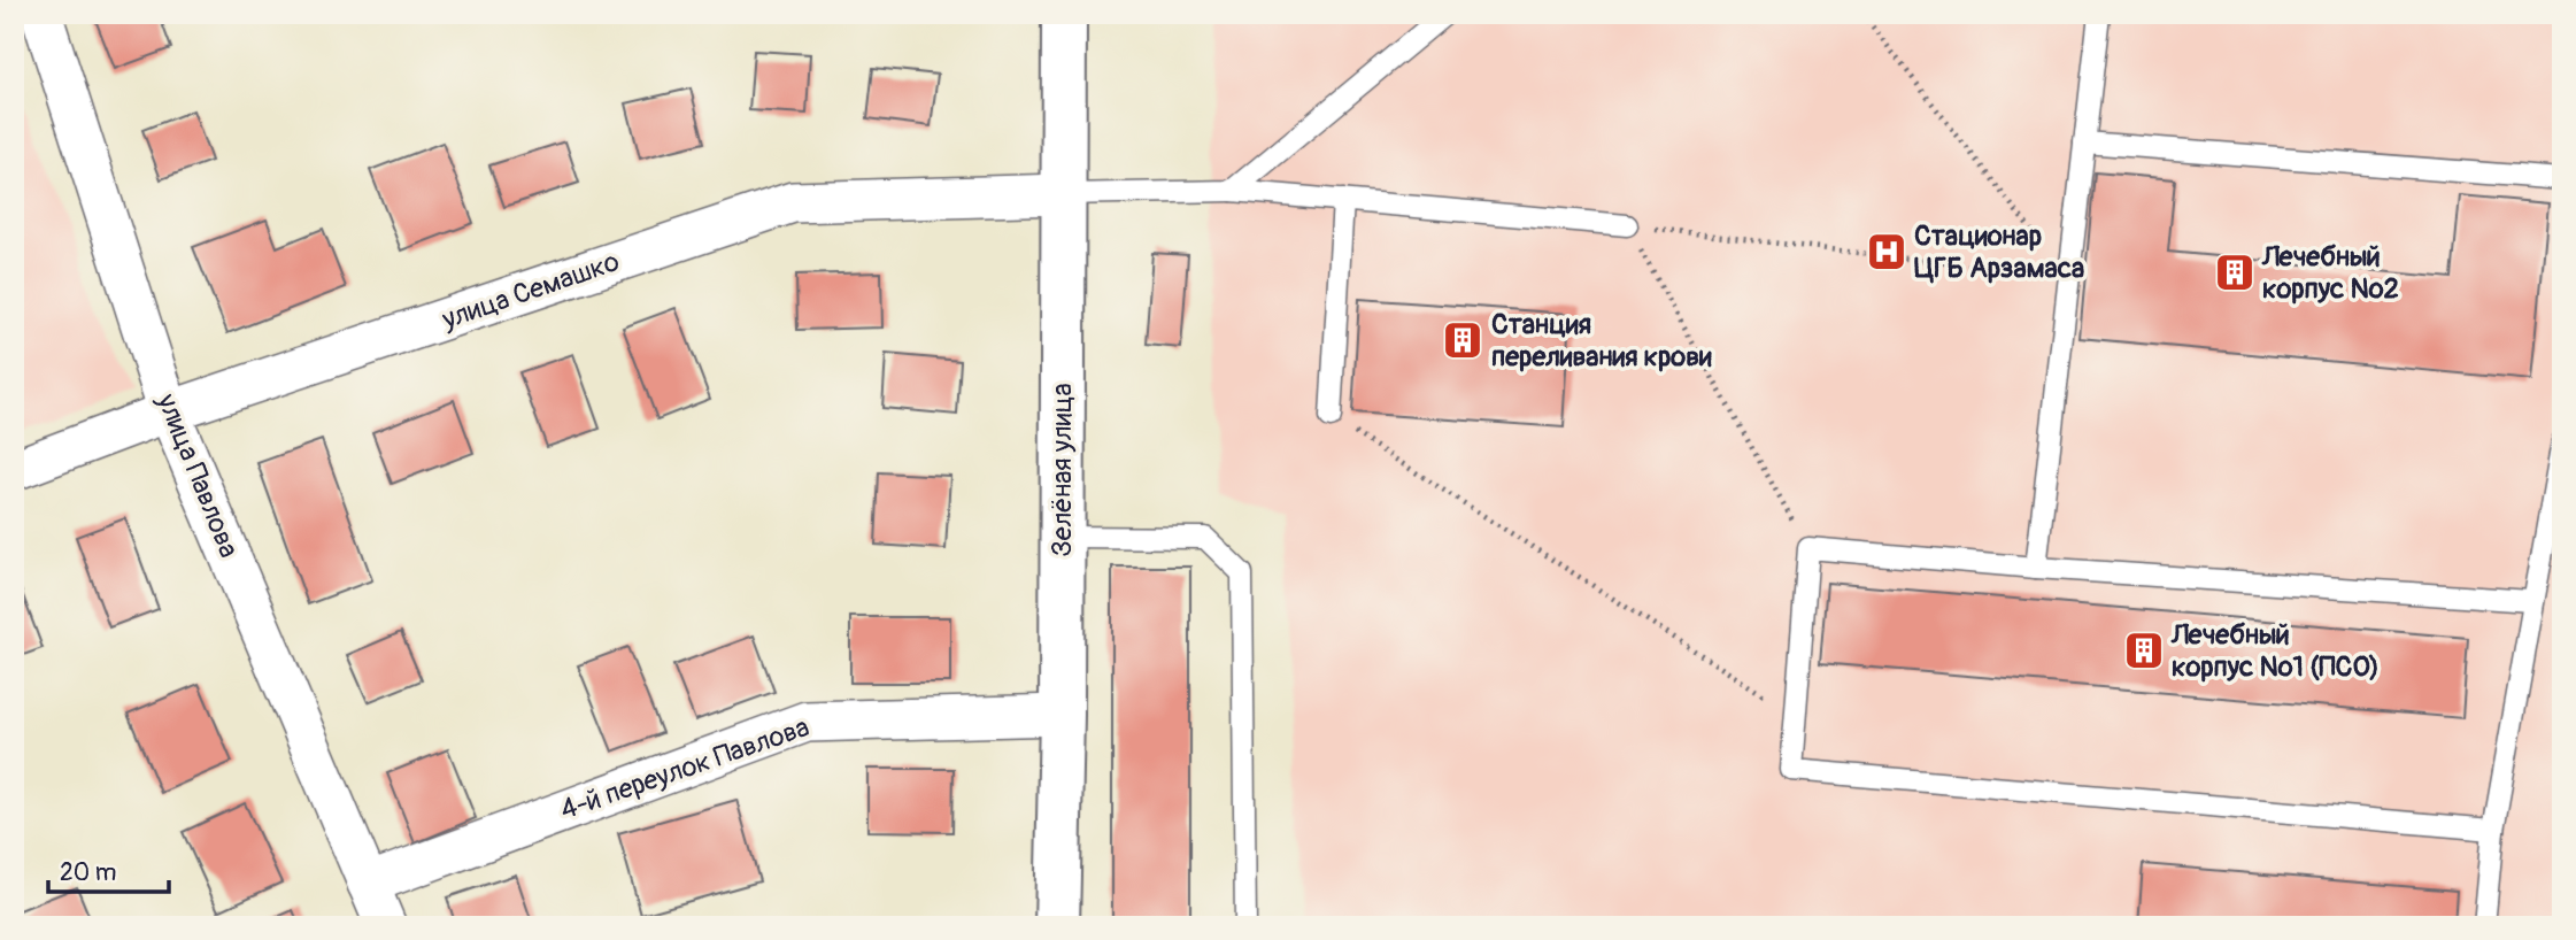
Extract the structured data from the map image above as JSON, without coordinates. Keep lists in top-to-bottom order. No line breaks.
{"streets":{"street":["улица Семашко","Зелёная улица","улица Павлова","4-й переулок Павлова"]},"crossings":[["улица Семашко","Зелёная улица"],["улица Семашко","улица Павлова"],["Зелёная улица","4-й переулок Павлова"],["улица Павлова","4-й переулок Павлова"]],"places":{"hospital":["Стационар ЦГБ Арзамаса"],"building":["Лечебный корпус №2","Станция переливания крови","Лечебный корпус №1 (ПСО)"]},"scale_bar":"20 m"}
